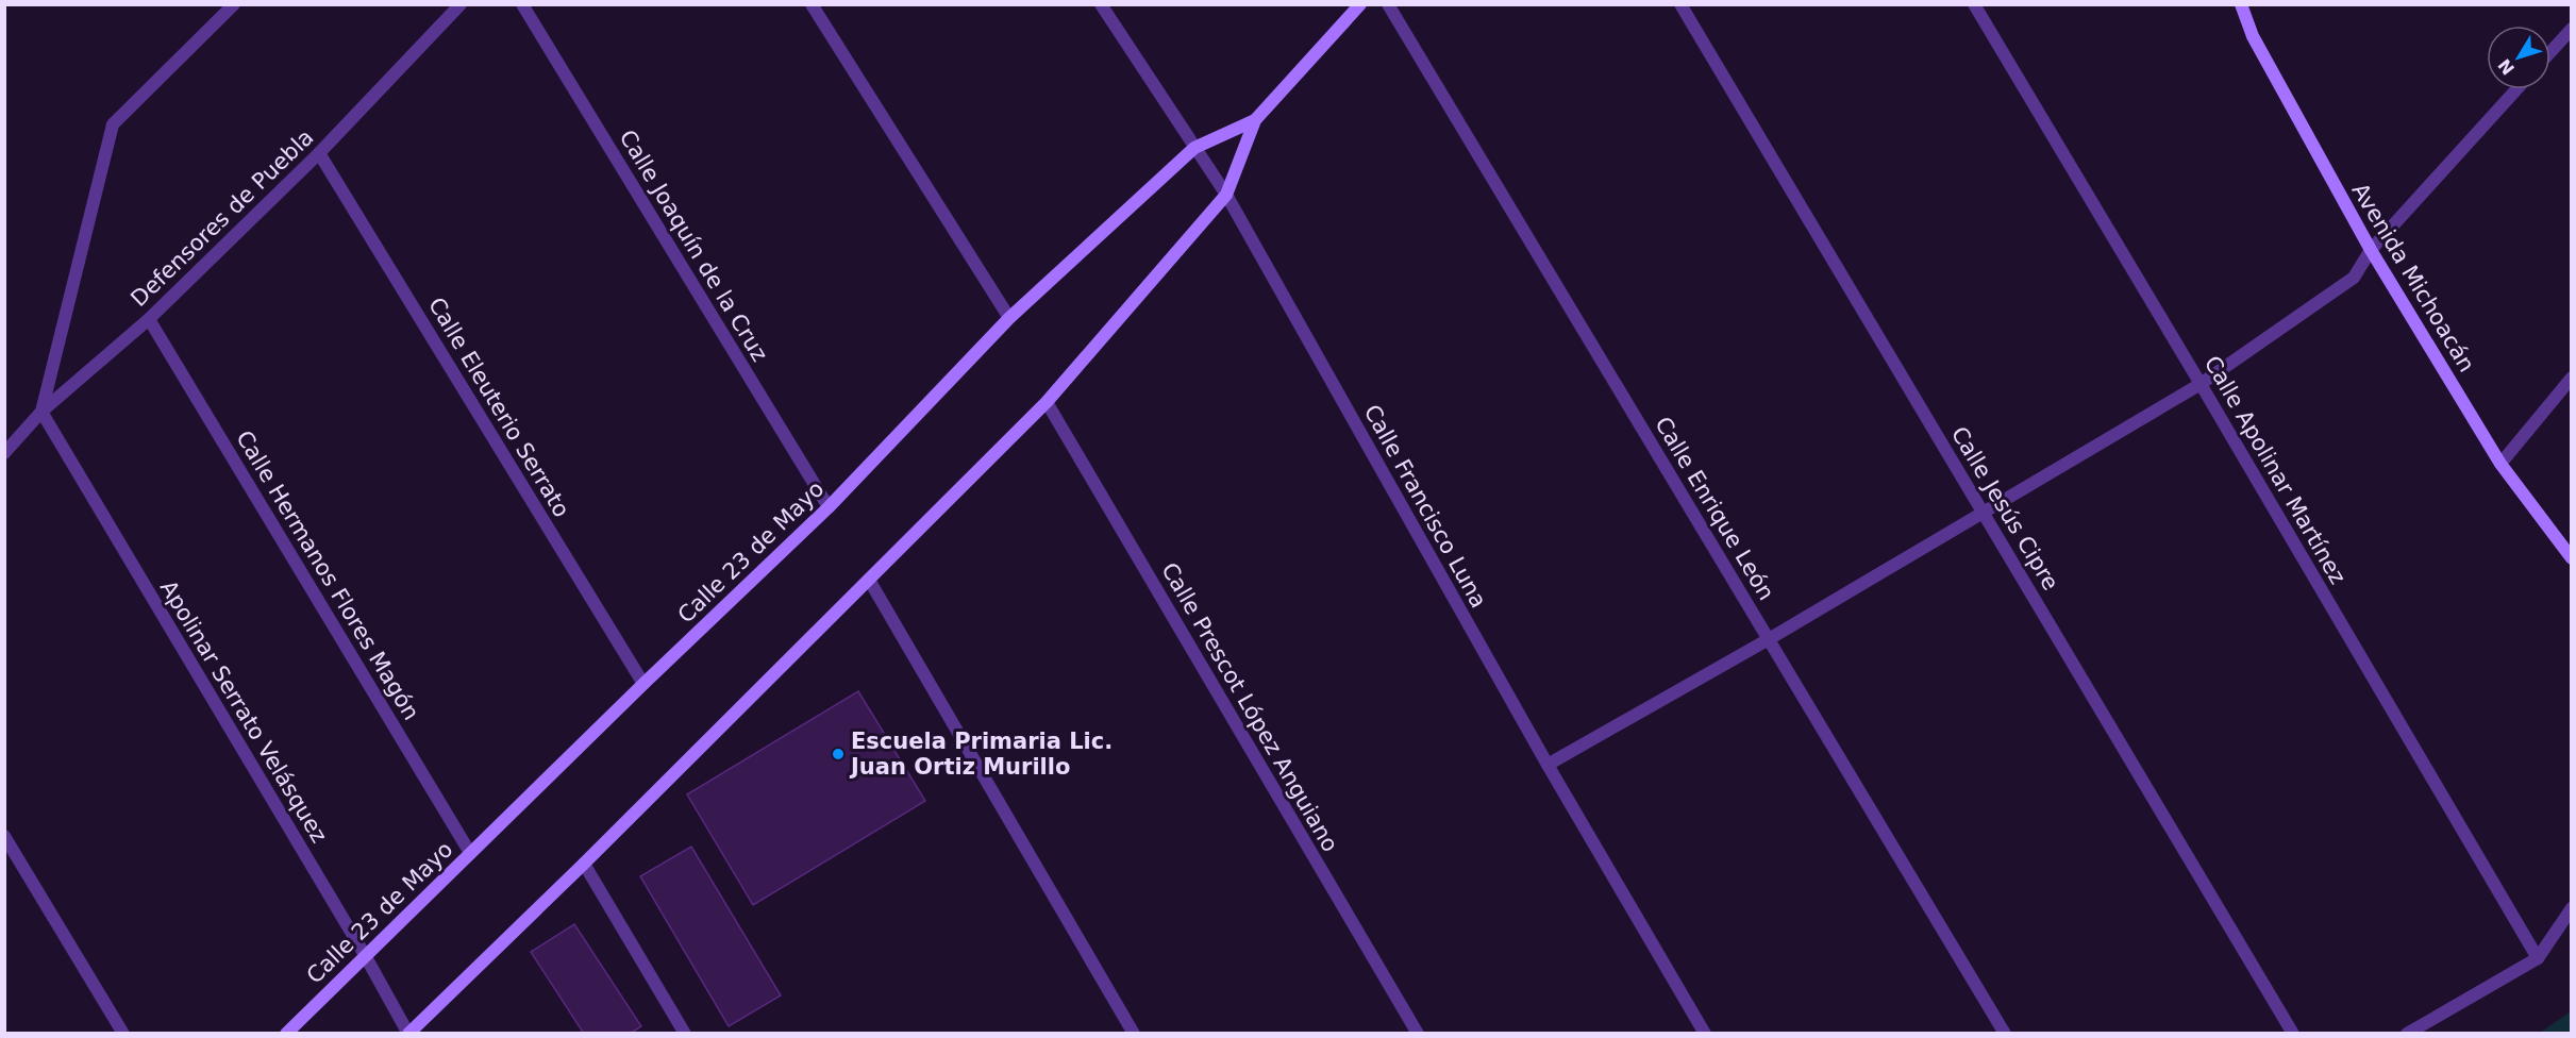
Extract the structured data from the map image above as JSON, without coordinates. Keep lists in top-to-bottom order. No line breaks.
{"streets":{"street":["Defensores de Puebla","Calle Joaquín de la Cruz","Avenida Michoacán","Calle Eleuterio Serrato","Calle Apolinar Martínez","Calle Francisco Luna","Calle Enrique León","Calle Jesús Cipre","Calle 23 de Mayo","Calle Hermanos Flores Magón","Calle Prescot López Anguiano","Apolinar Serrato Velásquez"]},"crossings":[["Defensores de Puebla","Calle Eleuterio Serrato"],["Defensores de Puebla","Calle Hermanos Flores Magón"],["Defensores de Puebla","Apolinar Serrato Velásquez"],["Calle Joaquín de la Cruz","Calle 23 de Mayo"],["Calle Eleuterio Serrato","Calle 23 de Mayo"],["Calle Francisco Luna","Calle 23 de Mayo"],["Calle 23 de Mayo","Calle Hermanos Flores Magón"],["Calle 23 de Mayo","Calle Prescot López Anguiano"],["Calle 23 de Mayo","Apolinar Serrato Velásquez"]],"places":["Escuela Primaria Lic. Juan Ortiz Murillo"],"north":"bottom left"}
